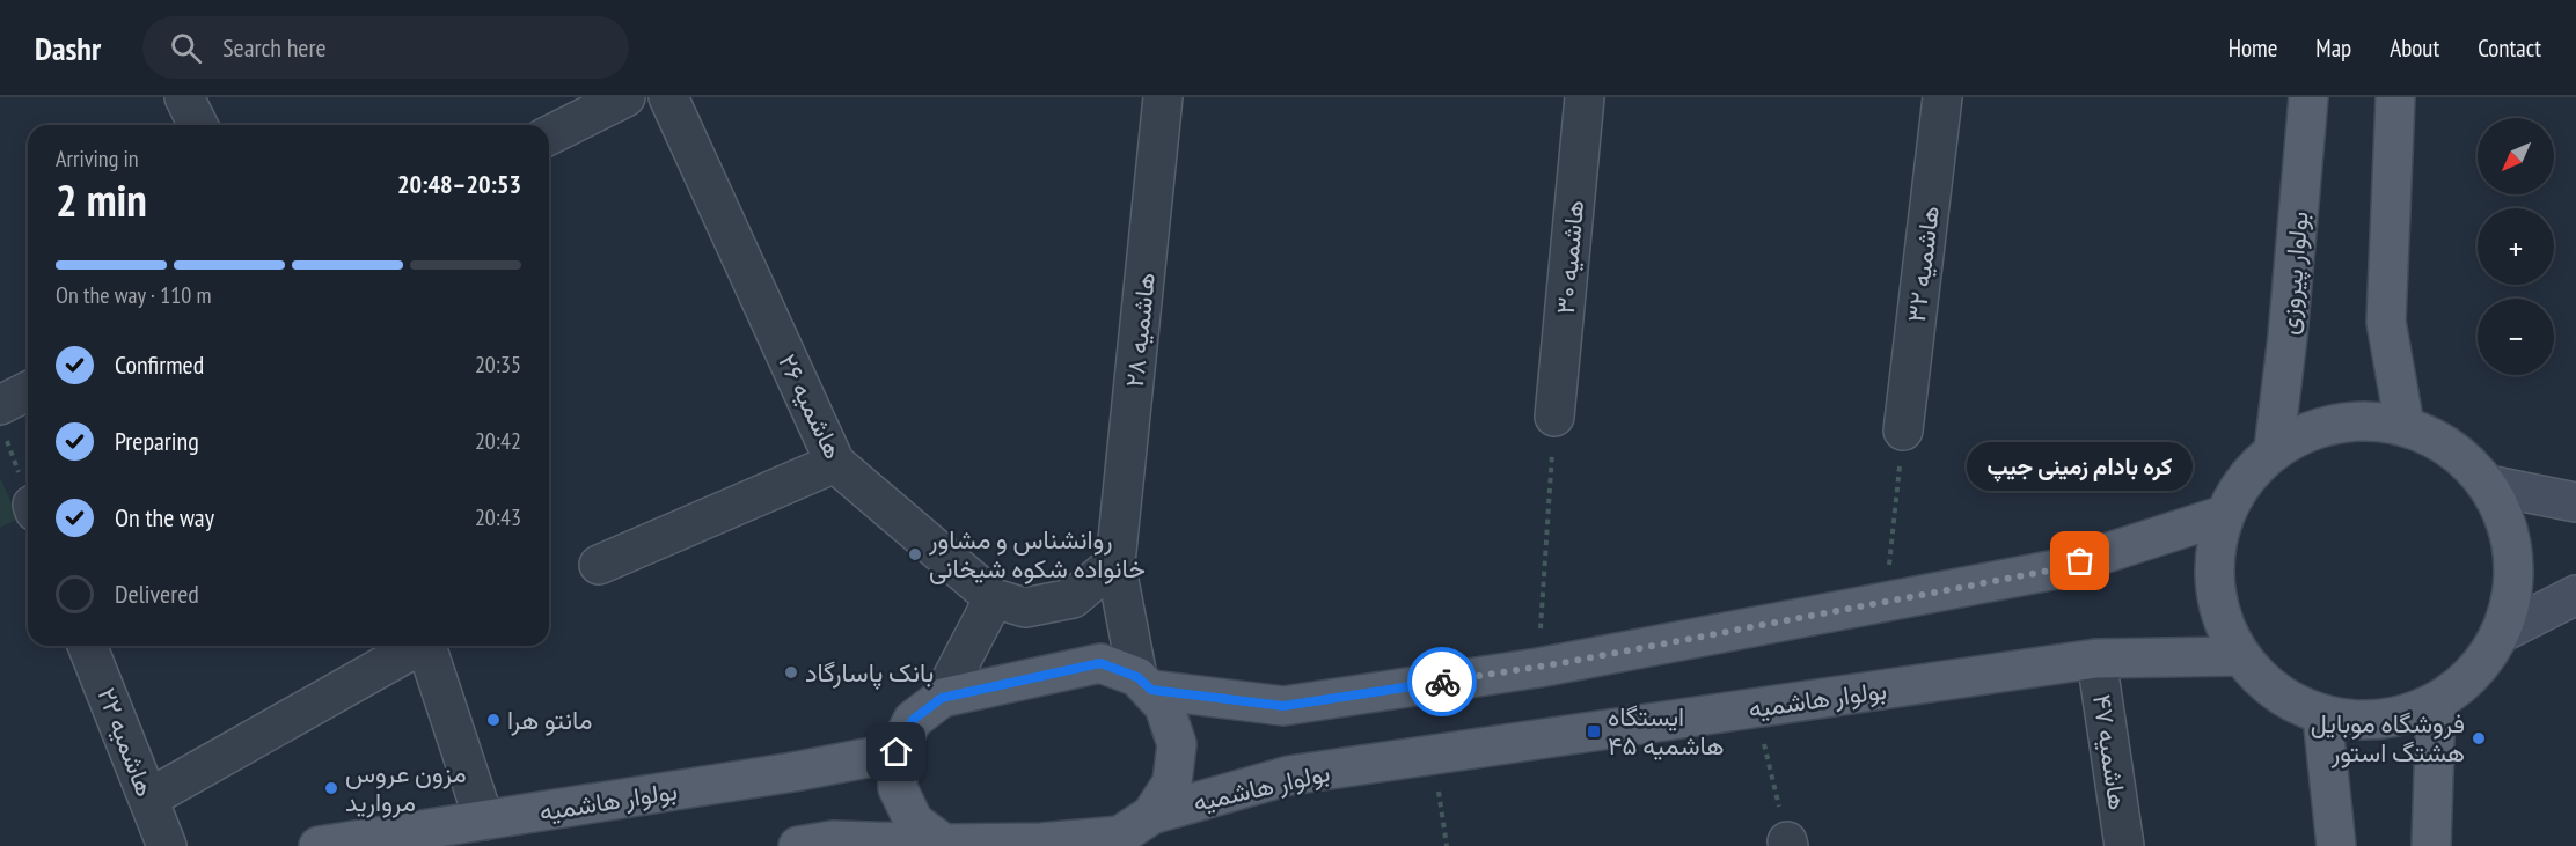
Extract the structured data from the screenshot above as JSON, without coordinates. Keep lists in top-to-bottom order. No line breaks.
{"streets":{"main road":["بولوار پیروزی","بولوار هاشمیه"],"street":["هاشمیه ۳۰","هاشمیه ۳۲","هاشمیه ۲۸","هاشمیه ۲۶","هاشمیه ۲۲","هاشمیه ۴۷"]},"crossings":[["هاشمیه ۲۸","بولوار هاشمیه"],["بولوار هاشمیه","هاشمیه ۴۷"]],"places":{"other":["روانشناس و مشاور خانواده شکوه شیخانی","کره بادام زمینی جیپ","بانک پاسارگاد","مانتو هرا","فروشگاه موبایل هشتگ استور","مزون عروس مروارید"],"transit":["ایستگاه هاشمیه ۴۵"]},"north":"bottom left","page":{"header":"Dashr","search":"Search here","nav":["Home","Map","About","Contact"],"map_buttons":["+","−"],"heading":["2 min","Arriving in","20:48–20:53"],"bar":"On the way · 110 m","list":[["Confirmed","20:35"],["Preparing","20:42"],["On the way","20:43"],"Delivered"],"bubble":"کره بادام زمینی جیپ"}}
